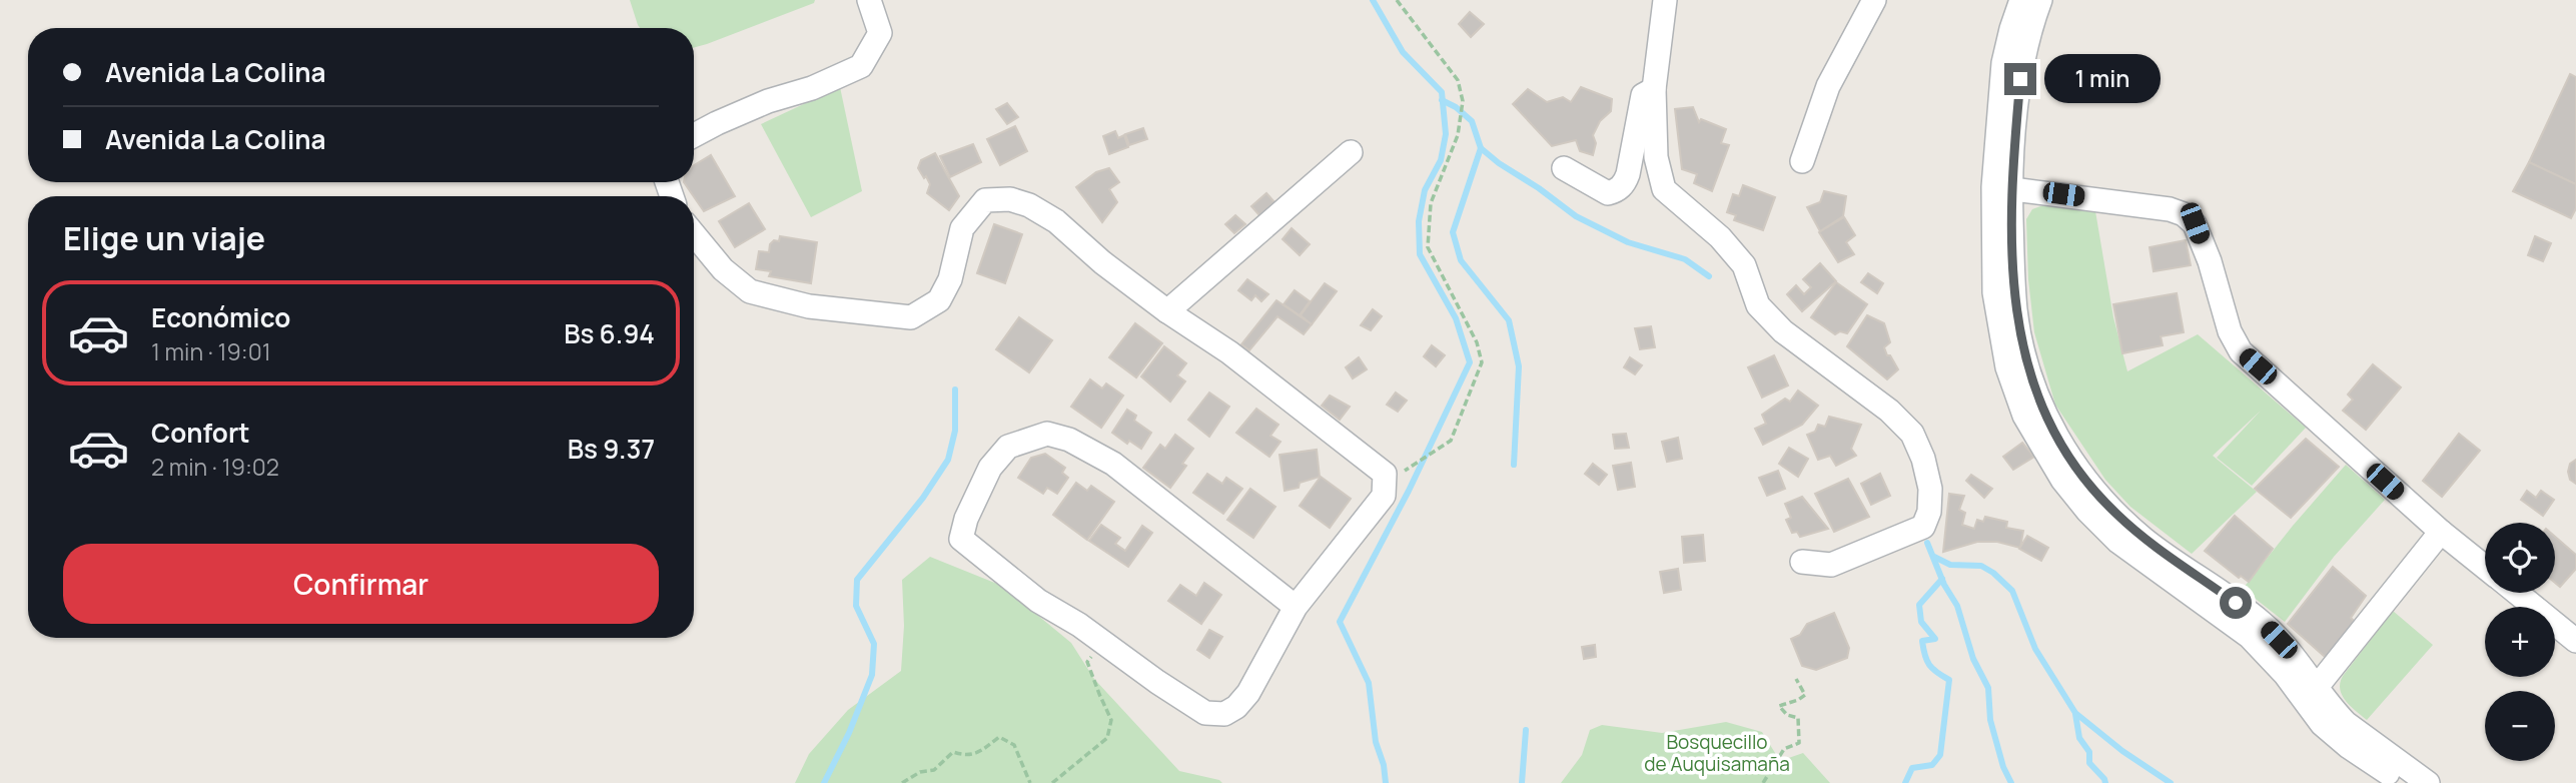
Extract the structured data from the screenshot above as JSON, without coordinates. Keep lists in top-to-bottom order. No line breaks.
{"parks":["Bosquecillo de Auquisamaña"],"page":{"banner":["Avenida La Colina","Avenida La Colina"],"bubble":"1 min","heading":"Elige un viaje","list":[{"name":"Económico","note":"1 min · 19:01","value":"Bs 6.94"},{"name":"Confort","note":"2 min · 19:02","value":"Bs 9.37"}],"map_buttons":["+","−"],"buttons":"Confirmar"}}
